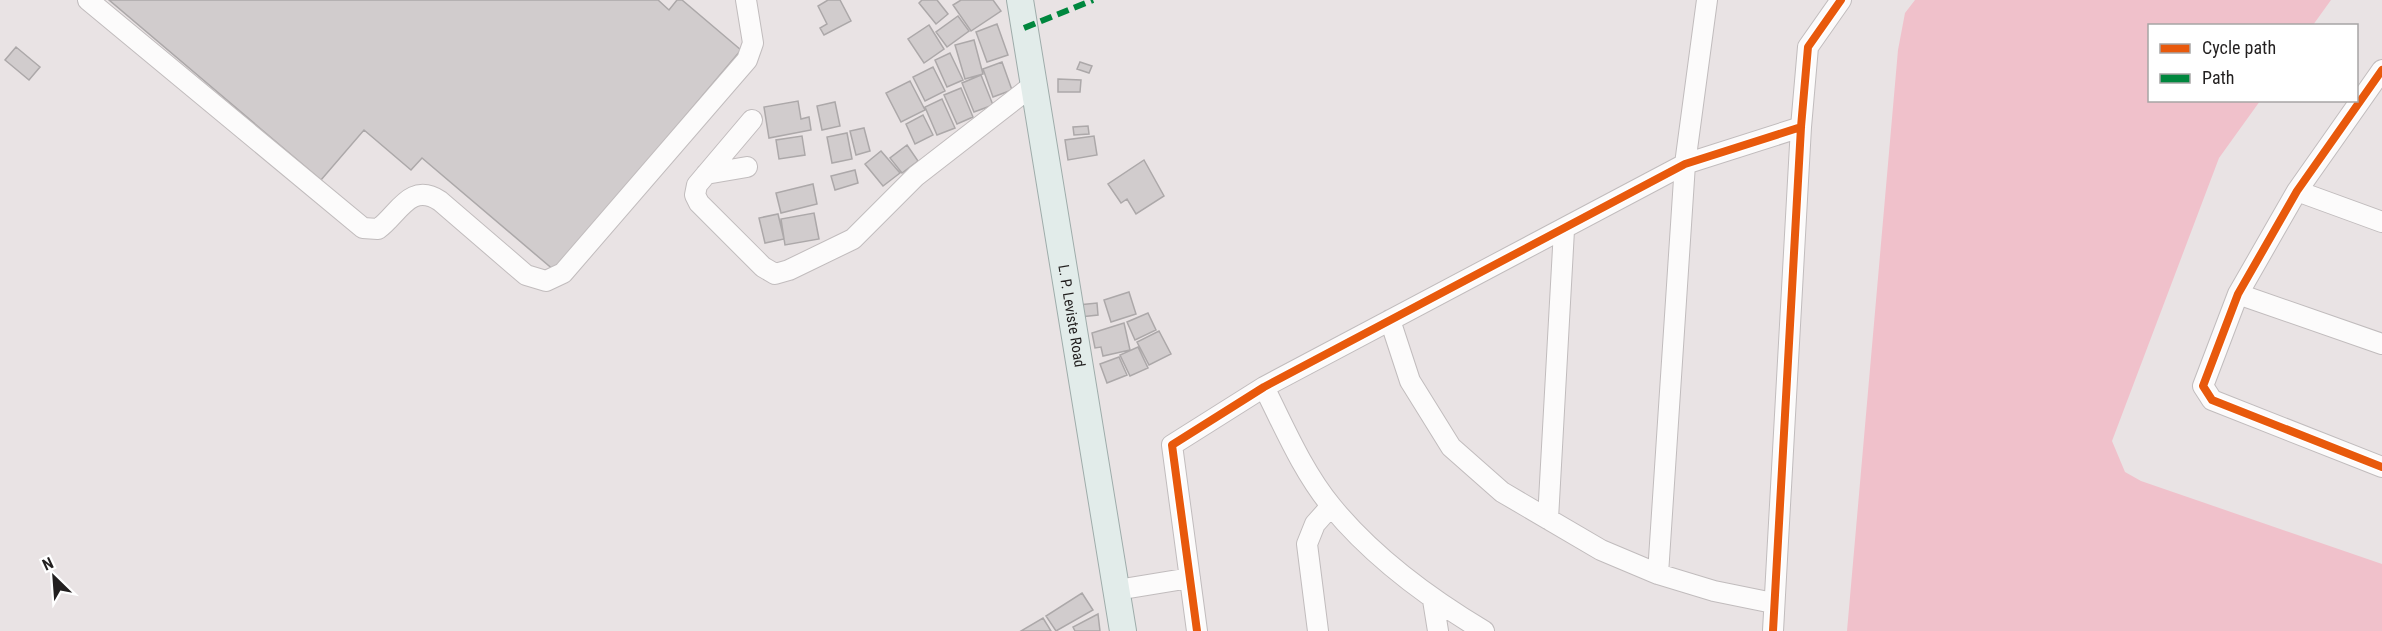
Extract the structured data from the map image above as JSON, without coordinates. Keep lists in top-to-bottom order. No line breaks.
{"streets":{"main road":["L. P. Leviste Road"]},"legend":["Cycle path","Path"],"north":"top left"}
